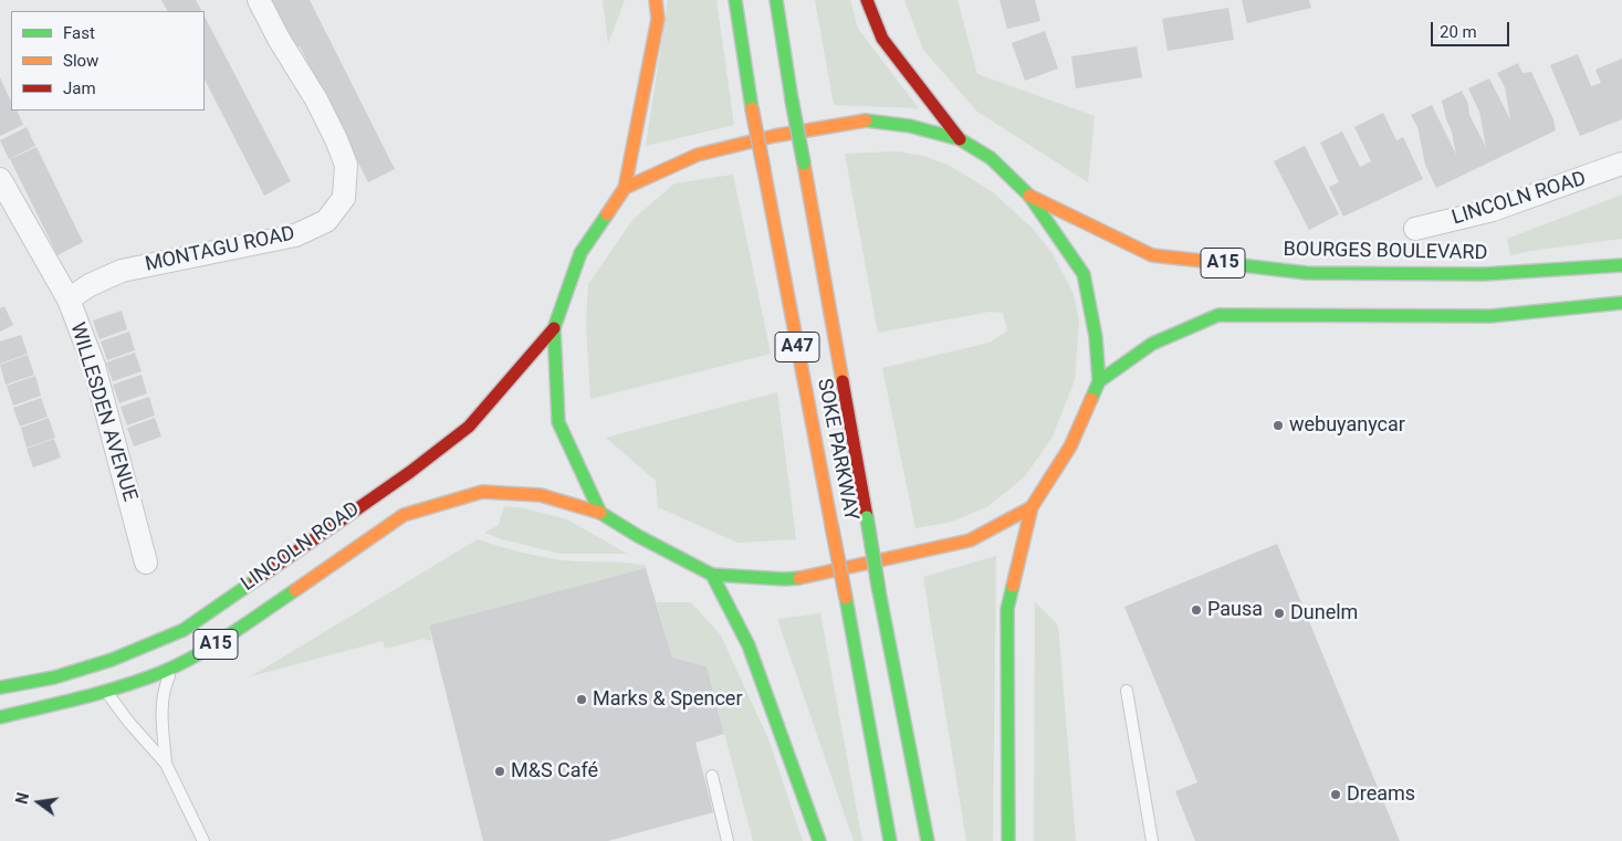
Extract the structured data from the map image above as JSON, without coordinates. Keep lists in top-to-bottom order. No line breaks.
{"streets":{"main road":["LINCOLN ROAD","BOURGES BOULEVARD","A15","A47","SOKE PARKWAY"],"street":["MONTAGU ROAD","WILLESDEN AVENUE"]},"crossings":[["MONTAGU ROAD","WILLESDEN AVENUE"]],"places":["webuyanycar","Pausa","Dunelm","Marks & Spencer","M&S Café","Dreams"],"legend":["Fast","Slow","Jam"],"scale_bar":"20 m","north":"left"}
